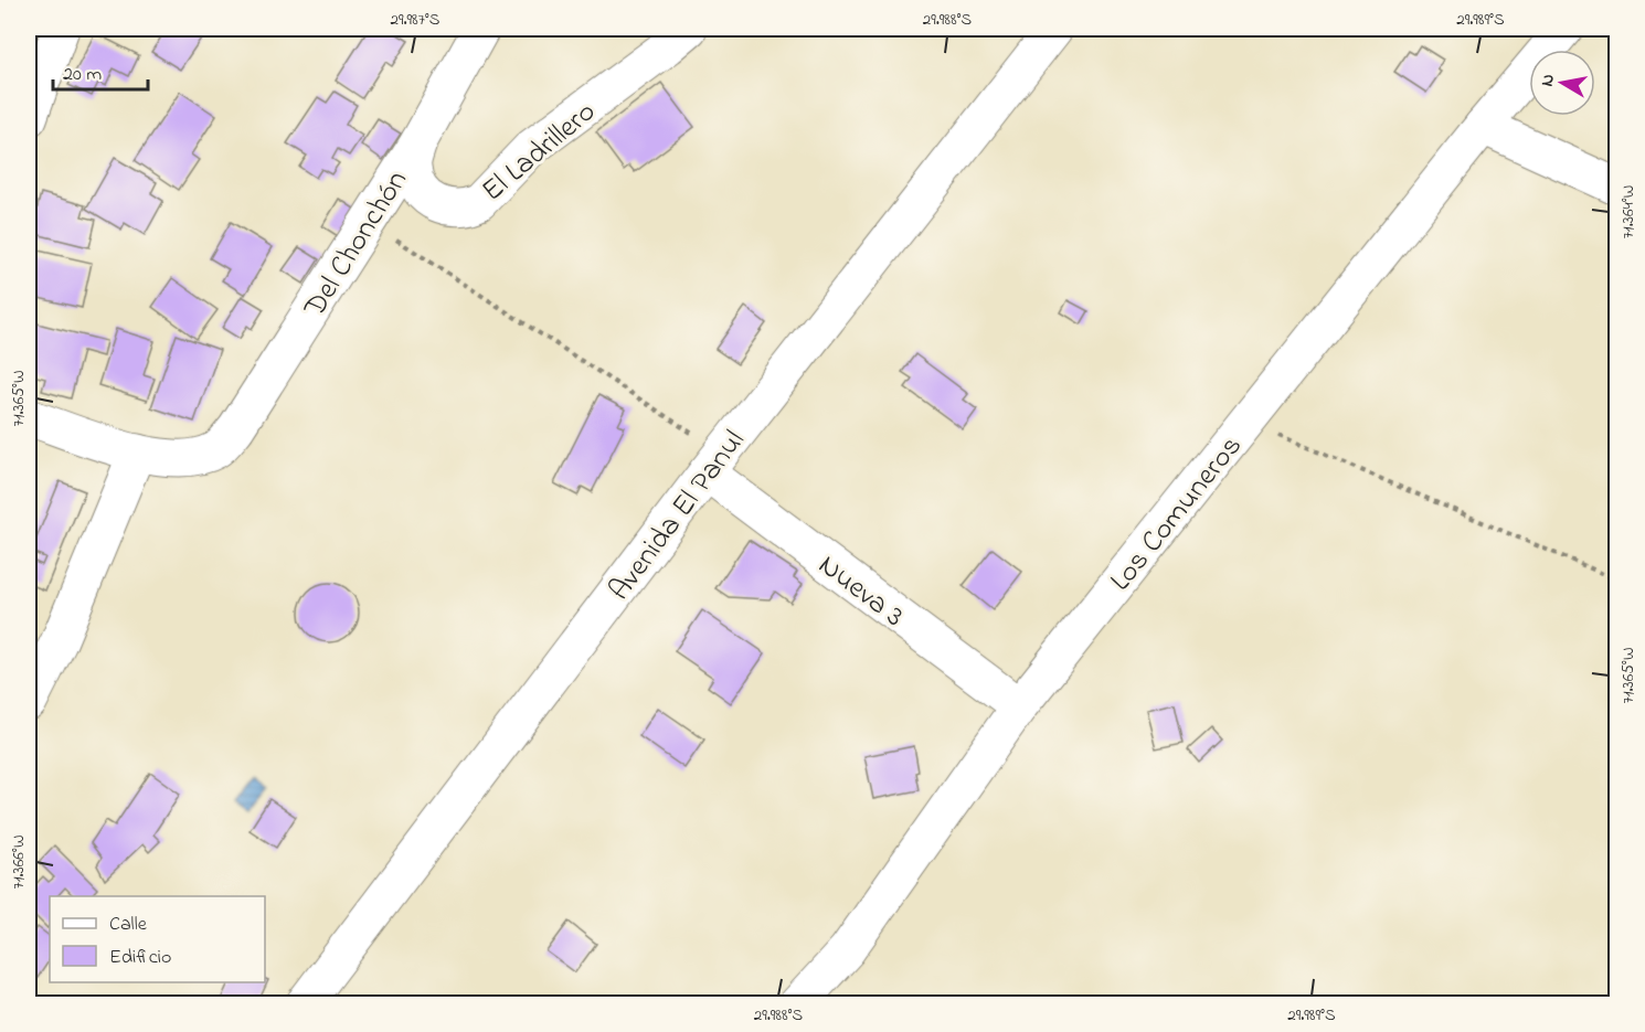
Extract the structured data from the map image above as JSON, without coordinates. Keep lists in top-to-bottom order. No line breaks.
{"streets":{"street":["El Ladrillero","Del Chonchón","Los Comuneros","Avenida El Panul","Nueva 3"]},"crossings":[["El Ladrillero","Del Chonchón"],["Los Comuneros","Nueva 3"],["Avenida El Panul","Nueva 3"]],"legend":["Calle","Edificio"],"scale_bar":"20 m","north":"left","coordinates":["29.987°S","29.988°S","29.989°S","71.364°W","71.365°W","71.366°W"]}
